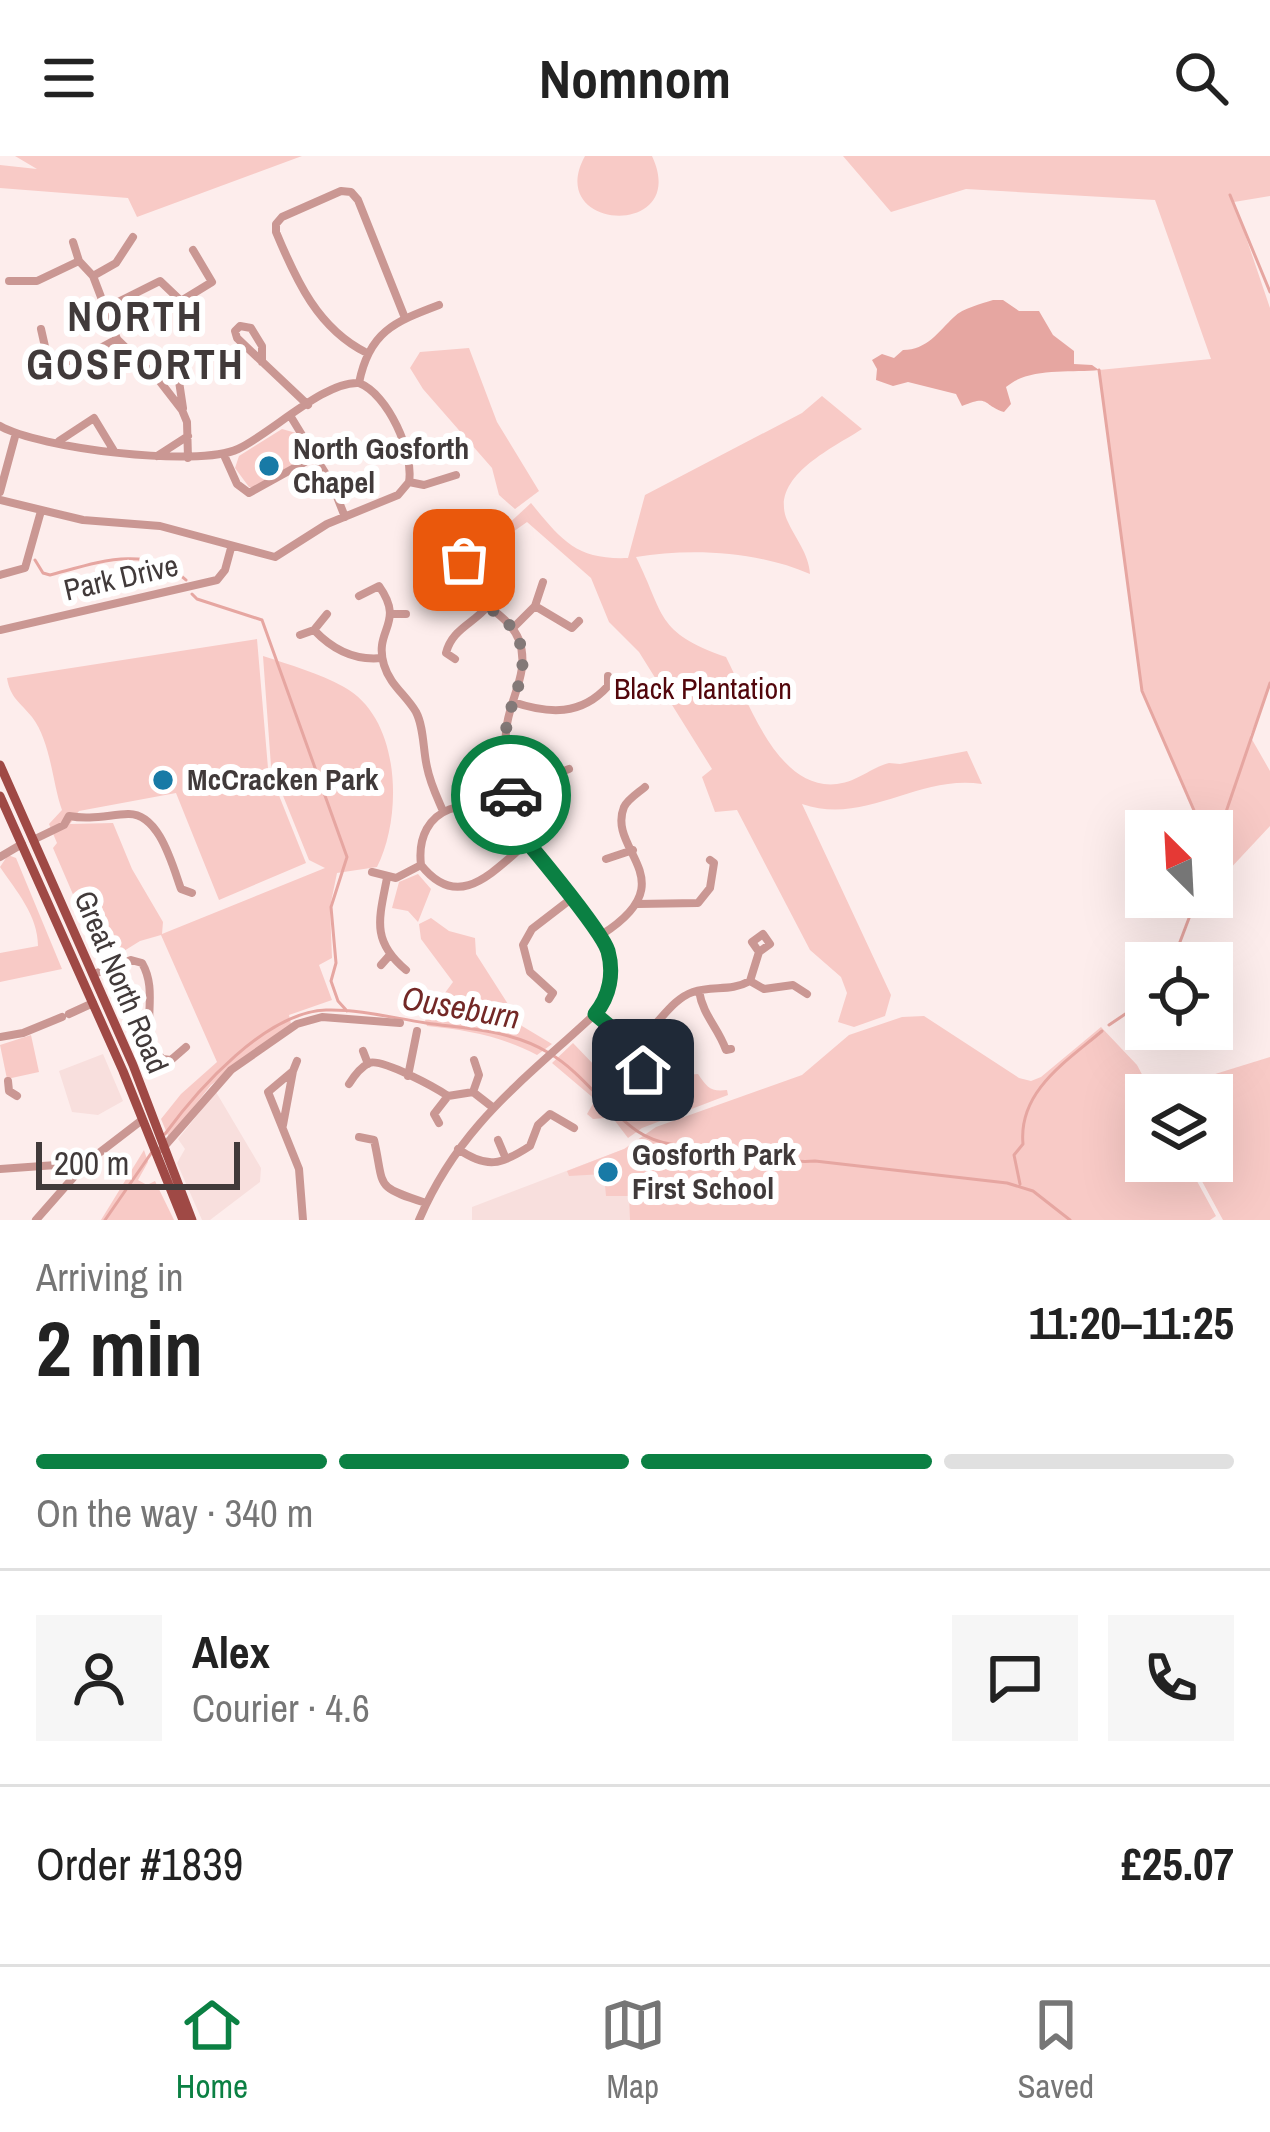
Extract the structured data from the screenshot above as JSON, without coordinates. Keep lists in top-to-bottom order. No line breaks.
{"streets":{"main road":["Great North Road"],"street":["Park Drive"]},"districts":["NORTH GOSFORTH"],"water":["Ouseburn"],"parks":["Black Plantation"],"places":["North Gosforth Chapel","McCracken Park","Gosforth Park First School"],"scale_bar":"200 m","north":"top left","page":{"header":"Nomnom","scale":"200 m","heading":["2 min","Arriving in","11:20–11:25"],"panel":["Alex","Courier · 4.6","Order #1839","£25.07"],"bar":"On the way · 340 m","tabs":["Home","Map","Saved"]}}
